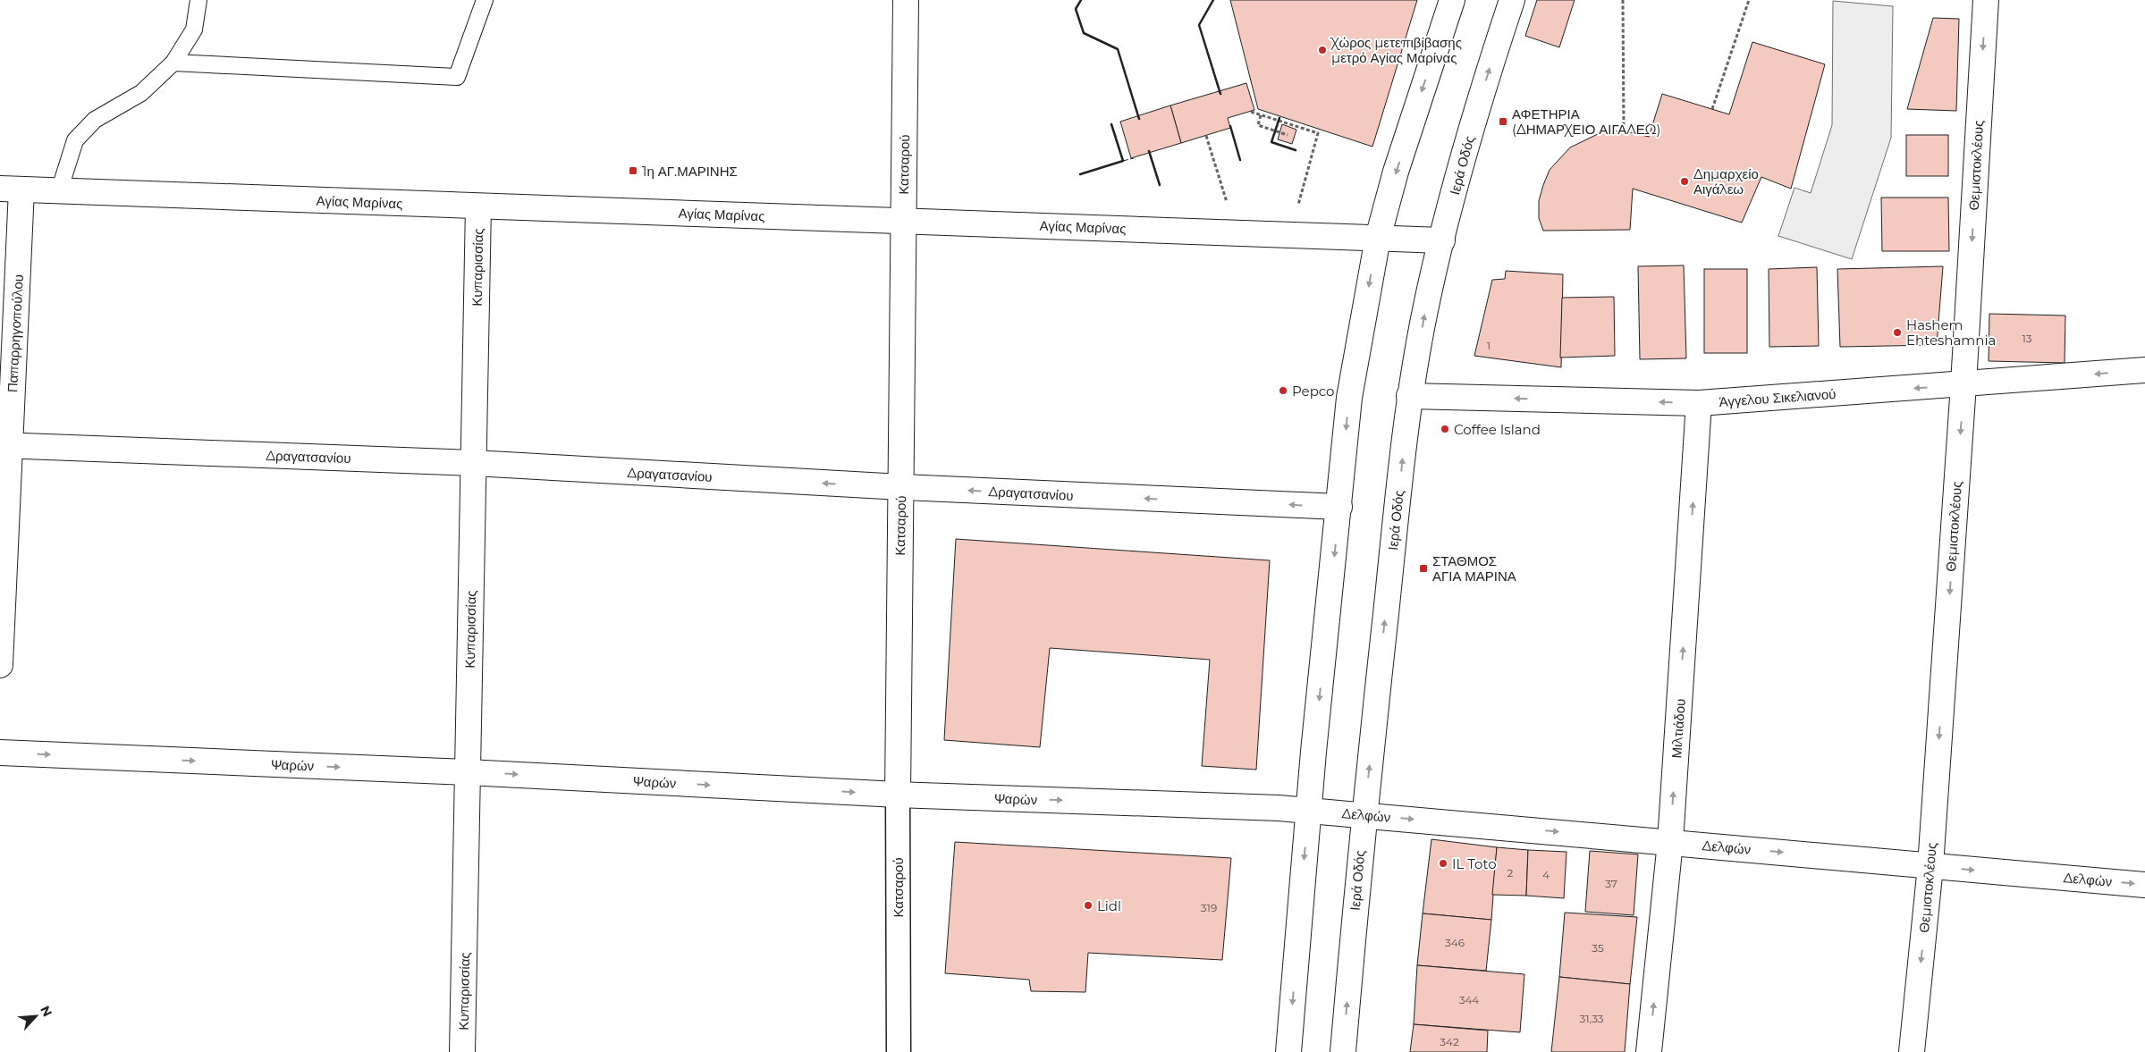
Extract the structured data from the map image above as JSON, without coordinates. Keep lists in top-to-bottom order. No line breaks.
{"streets":{"street":["Κατσαρού","Ιερά Οδός","Θεμιστοκλέους","Αγίας Μαρίνας","Κυπαρισσίας","Παπαρρηγοπούλου","Άγγελου Σικελιανού","Δραγατσανίου","Μιλτιάδου","Ψαρών","Δελφών"]},"crossings":[["Κατσαρού","Αγίας Μαρίνας"],["Κατσαρού","Δραγατσανίου"],["Κατσαρού","Ψαρών"],["Ιερά Οδός","Αγίας Μαρίνας"],["Ιερά Οδός","Άγγελου Σικελιανού"],["Ιερά Οδός","Δελφών"],["Θεμιστοκλέους","Άγγελου Σικελιανού"],["Θεμιστοκλέους","Δελφών"],["Αγίας Μαρίνας","Κυπαρισσίας"],["Αγίας Μαρίνας","Παπαρρηγοπούλου"],["Κυπαρισσίας","Δραγατσανίου"],["Κυπαρισσίας","Ψαρών"],["Παπαρρηγοπούλου","Δραγατσανίου"],["Άγγελου Σικελιανού","Μιλτιάδου"],["Μιλτιάδου","Δελφών"],["Ψαρών","Δελφών"]],"one_way":["Θεμιστοκλέους","Άγγελου Σικελιανού","Δραγατσανίου","Μιλτιάδου","Ψαρών","Δελφών"],"places":{"other":["Χώρος μετεπιβίβασης μετρό Αγίας Μαρίνας","Δημαρχείο Αιγάλεω","Hashem Ehteshamnia","Pepco","Coffee Island","IL Toto","Lidl"],"transit":["ΑΦΕΤΗΡΙΑ (ΔΗΜΑΡΧΕΙΟ ΑΙΓΑΛΕΩ)","1η ΑΓ.ΜΑΡΙΝΗΣ","ΣΤΑΘΜΟΣ ΑΓΙΑ ΜΑΡΙΝΑ"]},"house_numbers":["13","1","2","4","37","319","346","35","344","31,33","342"],"north":"top right"}
